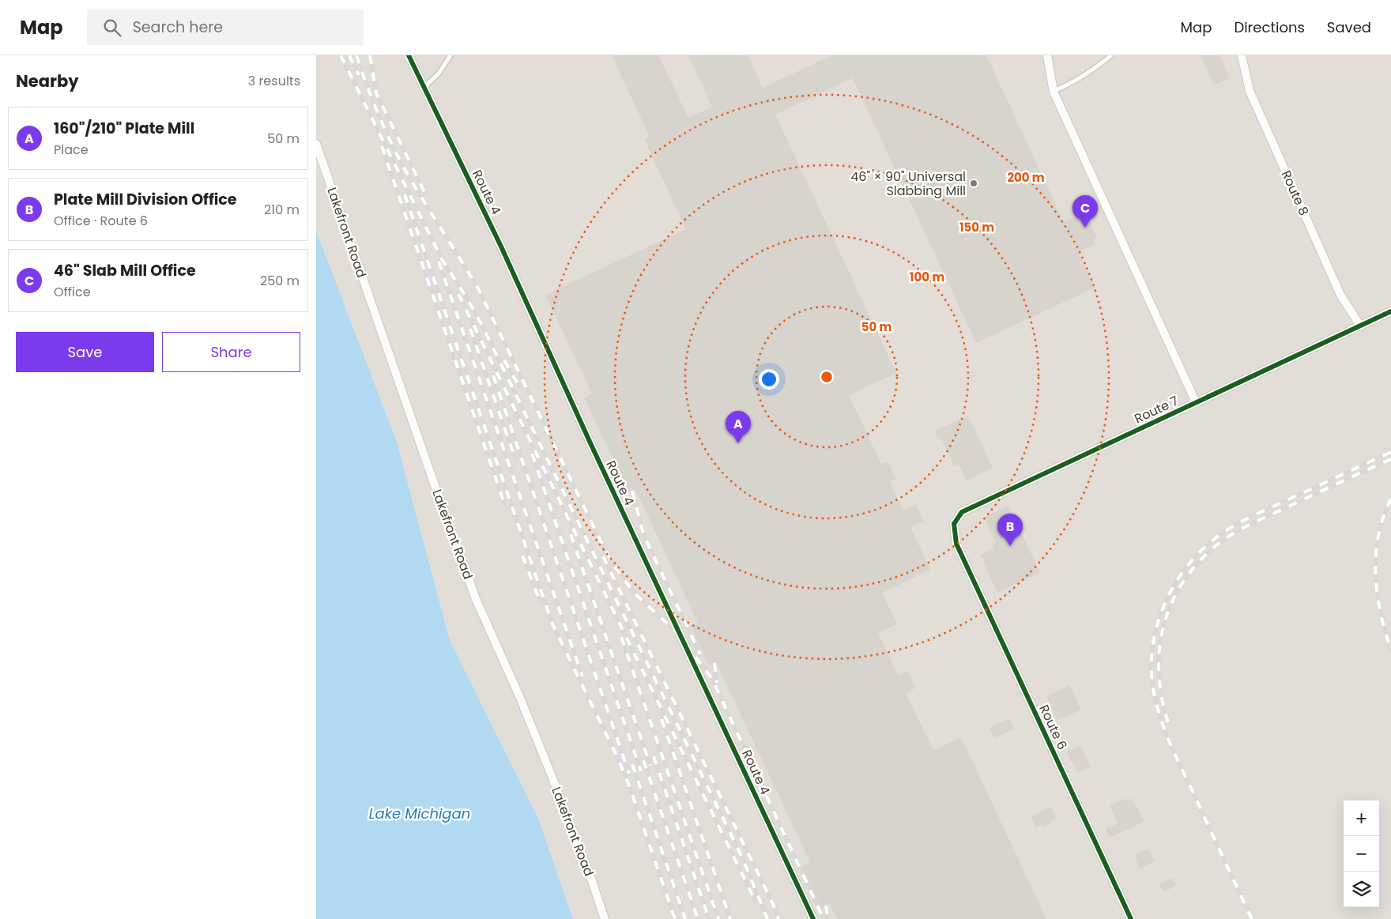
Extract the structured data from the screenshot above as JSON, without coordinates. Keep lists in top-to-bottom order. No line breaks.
{"streets":{"street":["Route 4","Route 8","Lakefront Road","Route 7","Route 6"]},"crossings":[["Route 8","Route 7"],["Route 7","Route 6"]],"water":["Lake Michigan"],"places":["46\" × 90\" Universal Slabbing Mill"],"page":{"header":"Map","search":"Search here","nav":["Map","Directions","Saved"],"heading":["Nearby","3 results"],"list":[{"mark":"A","name":"160\"/210\" Plate Mill","note":"Place","value":"50 m"},{"mark":"B","name":"Plate Mill Division Office","note":"Office · Route 6","value":"210 m"},{"mark":"C","name":"46\" Slab Mill Office","note":"Office","value":"250 m"}],"pins":["C","A","B"],"buttons":["Save","Share"],"map_buttons":["+","−"]},"rings":["200 m","150 m","100 m","50 m"]}
